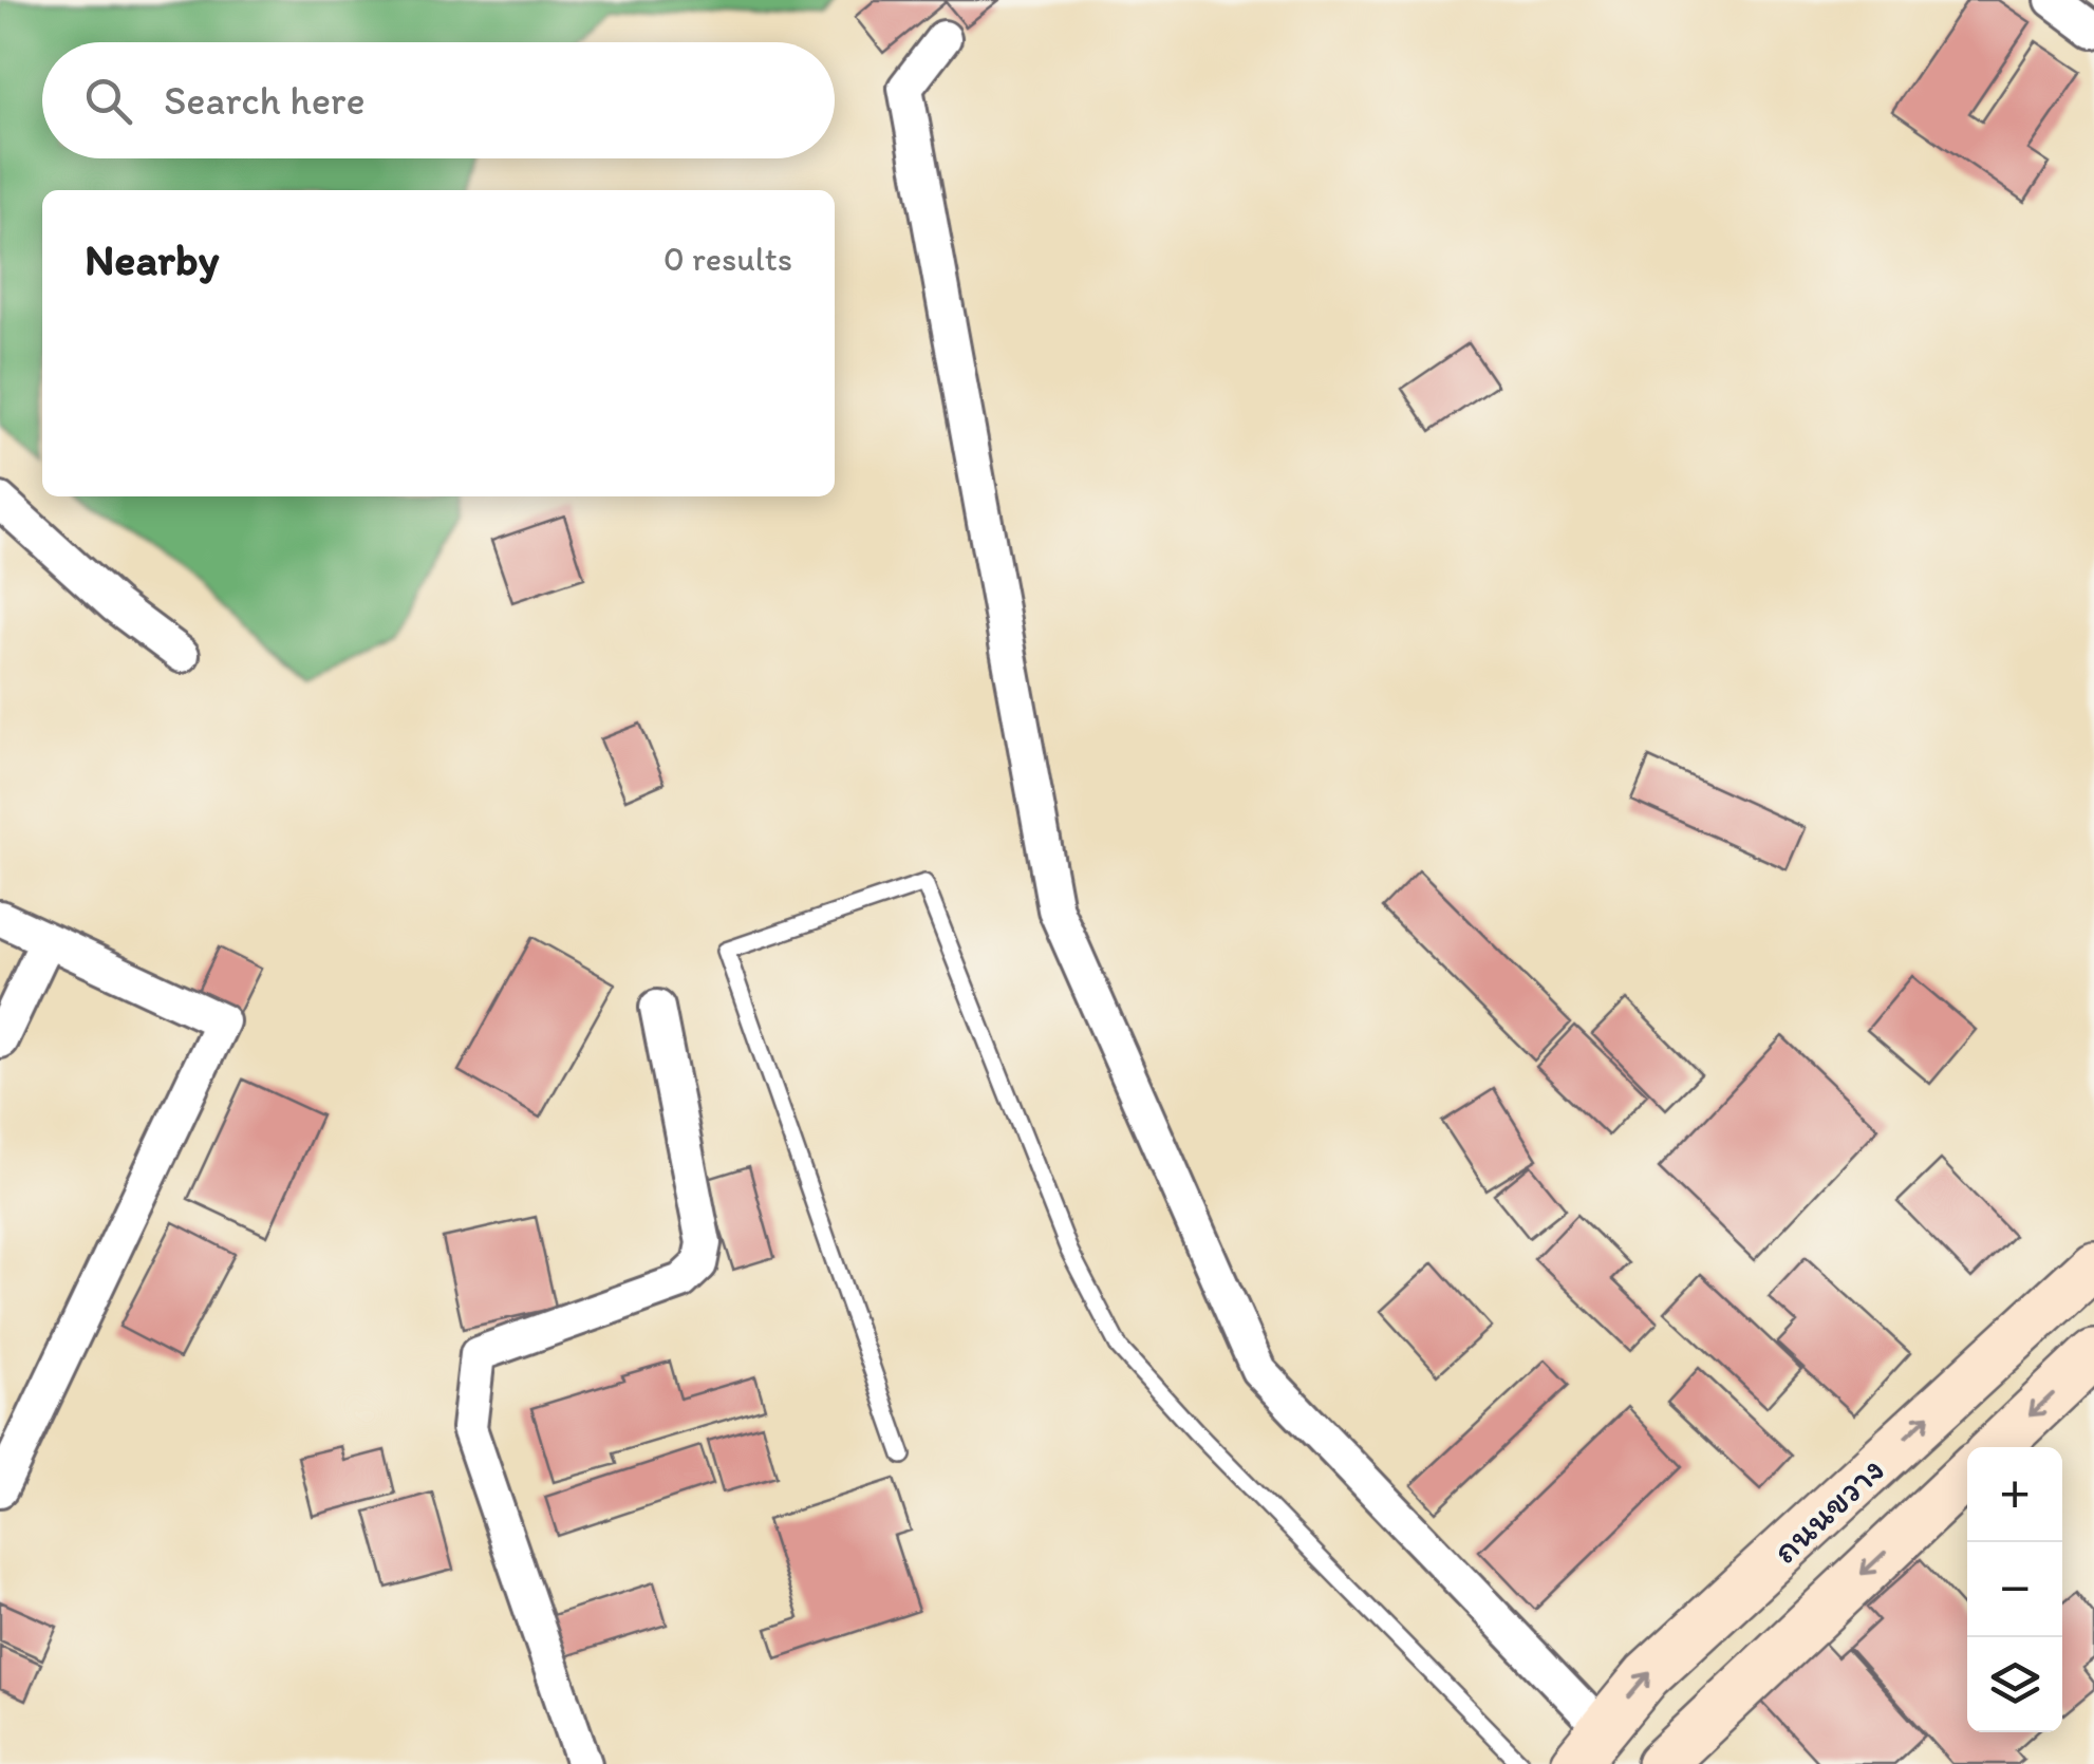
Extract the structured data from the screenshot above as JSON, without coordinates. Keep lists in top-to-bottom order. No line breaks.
{"streets":{"main road":["ถนนขวาง"]},"page":{"search":"Search here","heading":["Nearby","0 results"],"map_buttons":["+","−"]}}
